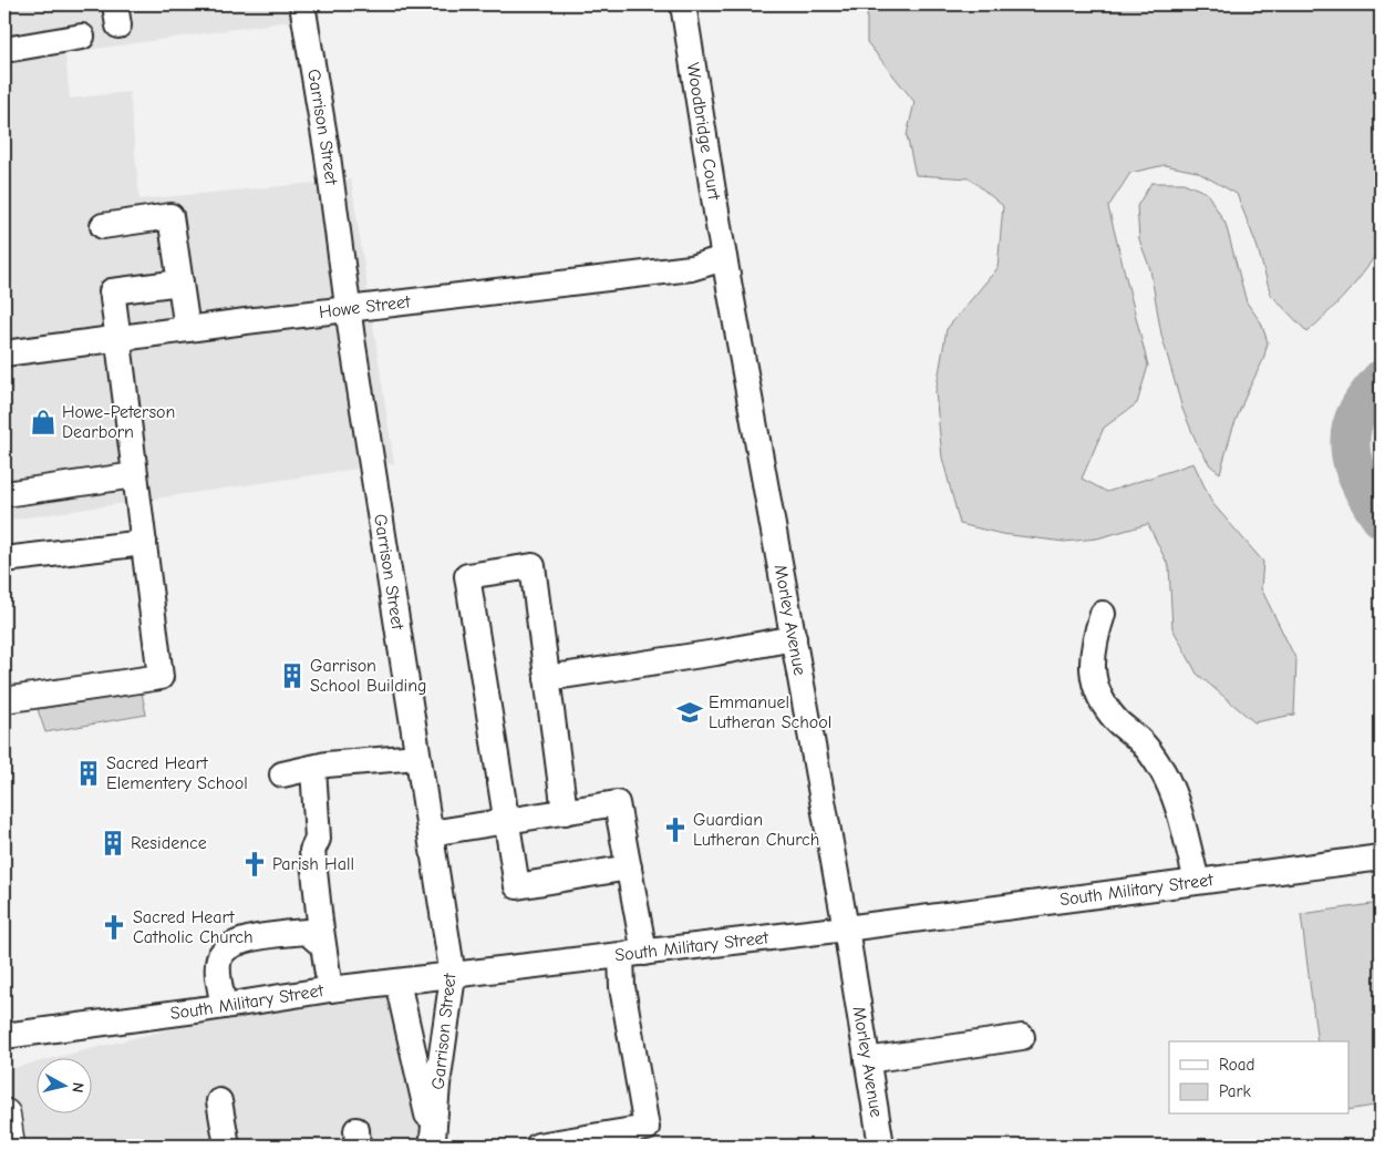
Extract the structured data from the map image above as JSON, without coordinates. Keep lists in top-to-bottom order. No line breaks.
{"streets":{"street":["Garrison Street","Woodbridge Court","Howe Street","Morley Avenue","South Military Street"]},"crossings":[["Garrison Street","Howe Street"],["Garrison Street","South Military Street"],["Woodbridge Court","Howe Street"],["Woodbridge Court","Morley Avenue"],["Howe Street","Morley Avenue"],["Morley Avenue","South Military Street"]],"places":{"shop":["Howe-Peterson Dearborn"],"building":["Garrison School Building","Sacred Heart Elementery School","Residence"],"school or university":["Emmanuel Lutheran School"],"church":["Guardian Lutheran Church","Parish Hall","Sacred Heart Catholic Church"]},"legend":["Road","Park"],"north":"right"}
